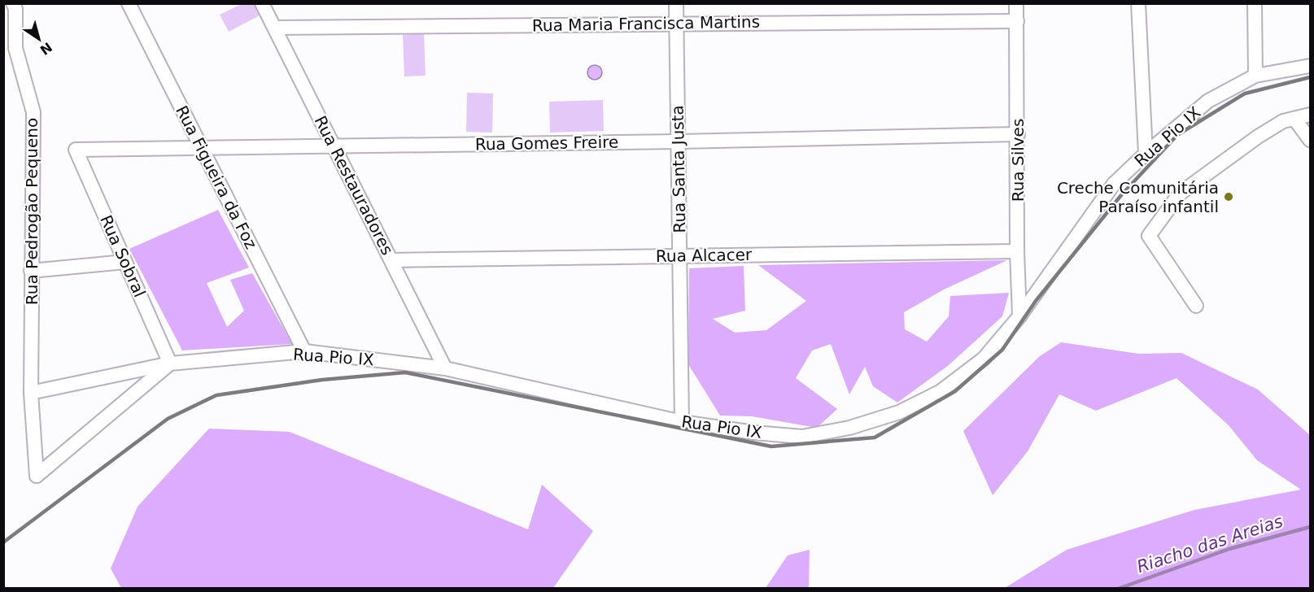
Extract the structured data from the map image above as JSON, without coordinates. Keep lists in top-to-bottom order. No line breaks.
{"streets":{"street":["Rua Maria Francisca Martins","Rua Pio IX","Rua Gomes Freire","Rua Silves","Rua Santa Justa","Rua Figueira da Foz","Rua Restauradores","Rua Pedrogão Pequeno","Rua Alcacer","Rua Sobral"]},"crossings":[["Rua Maria Francisca Martins","Rua Silves"],["Rua Maria Francisca Martins","Rua Santa Justa"],["Rua Maria Francisca Martins","Rua Restauradores"],["Rua Pio IX","Rua Silves"],["Rua Pio IX","Rua Santa Justa"],["Rua Pio IX","Rua Figueira da Foz"],["Rua Pio IX","Rua Restauradores"],["Rua Pio IX","Rua Pedrogão Pequeno"],["Rua Pio IX","Rua Sobral"],["Rua Gomes Freire","Rua Silves"],["Rua Gomes Freire","Rua Santa Justa"],["Rua Gomes Freire","Rua Figueira da Foz"],["Rua Gomes Freire","Rua Restauradores"],["Rua Gomes Freire","Rua Sobral"],["Rua Silves","Rua Alcacer"],["Rua Santa Justa","Rua Alcacer"],["Rua Restauradores","Rua Alcacer"],["Rua Pedrogão Pequeno","Rua Sobral"]],"water":["Riacho das Areias"],"places":["Creche Comunitária Paraíso infantil"],"north":"bottom right"}
